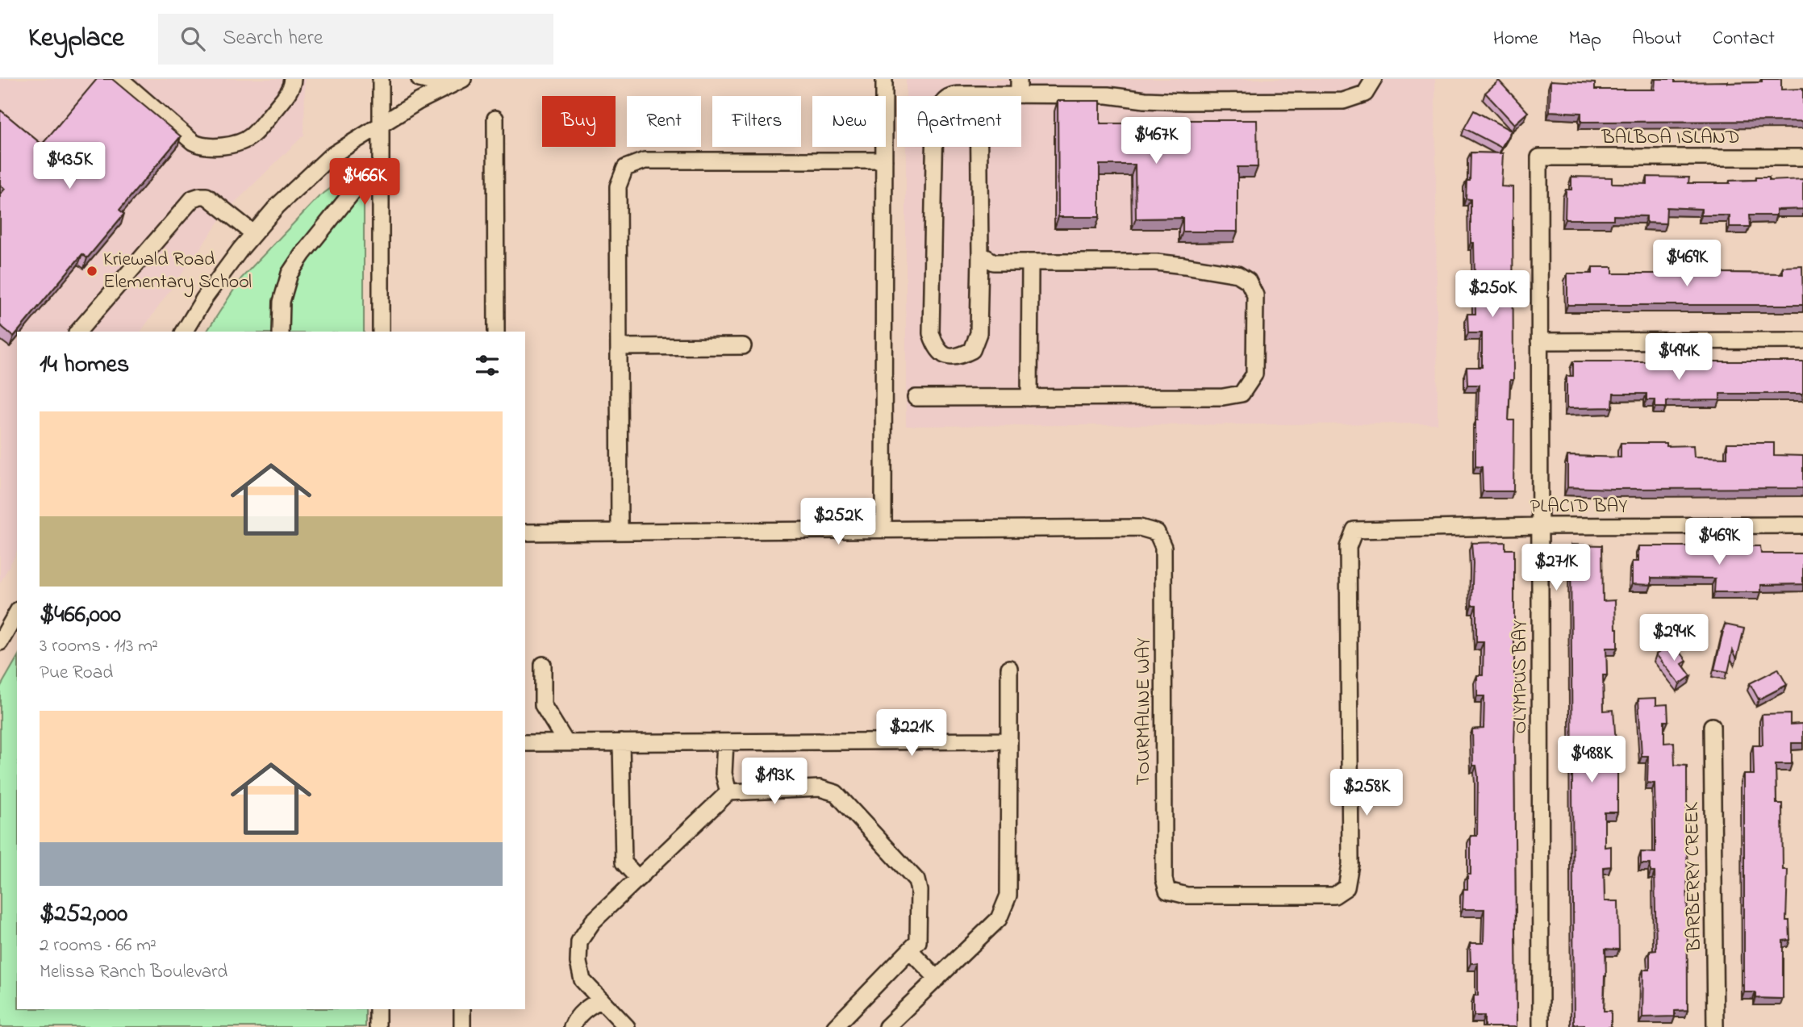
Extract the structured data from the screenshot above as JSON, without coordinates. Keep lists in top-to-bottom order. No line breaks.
{"streets":{"street":["BALBOA ISLAND","PLACID BAY","OLYMPUS BAY","TOURMALINE WAY","BARBERRY CREEK"]},"crossings":[["BALBOA ISLAND","OLYMPUS BAY"],["PLACID BAY","OLYMPUS BAY"],["PLACID BAY","TOURMALINE WAY"]],"places":["Kriewald Road Elementary School"],"page":{"header":"Keyplace","search":"Search here","nav":["Home","Map","About","Contact"],"chip":["Buy","Rent","Filters","New","Apartment"],"price":["$467K","$435K","$466K","$469K","$250K","$494K","$252K","$469K","$271K","$294K","$221K","$488K","$193K","$258K"],"heading":"14 homes","list":[{"name":"$466,000","note":"3 rooms · 113 m² · Pue Road"},{"name":"$252,000","note":"2 rooms · 66 m² · Melissa Ranch Boulevard"}]}}
